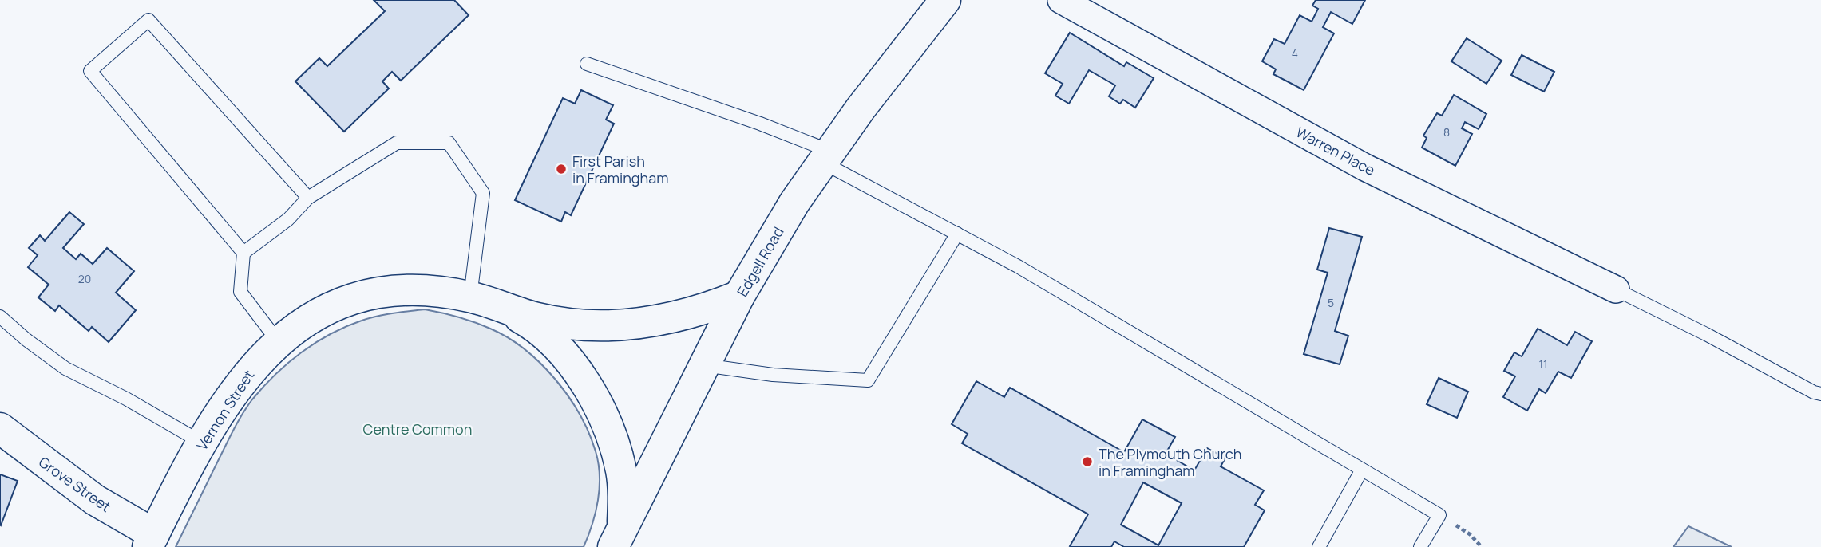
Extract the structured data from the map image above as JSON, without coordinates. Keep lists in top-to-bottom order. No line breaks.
{"streets":{"main road":["Edgell Road","Vernon Street","Grove Street"],"street":["Warren Place"]},"crossings":[["Edgell Road","Vernon Street"],["Vernon Street","Grove Street"]],"parks":["Centre Common"],"places":["First Parish in Framingham","The Plymouth Church in Framingham"],"house_numbers":["4","8","20","5","11"]}
